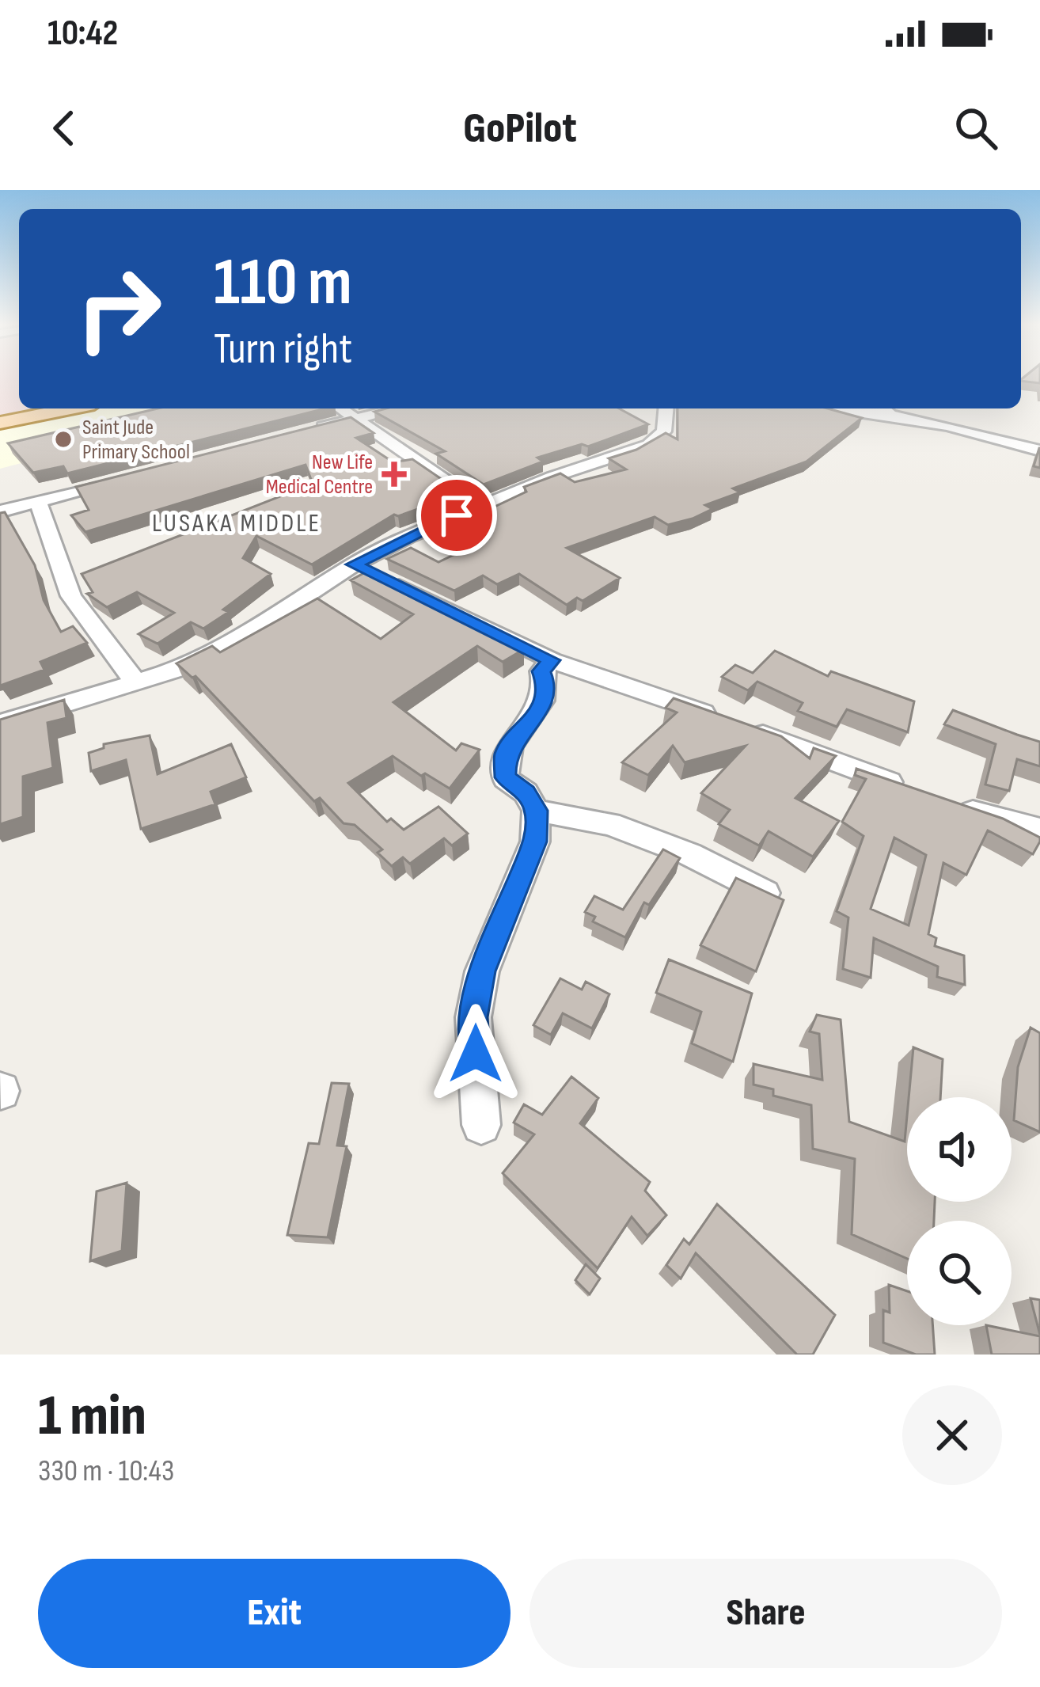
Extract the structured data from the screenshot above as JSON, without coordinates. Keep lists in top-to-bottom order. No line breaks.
{"districts":["LUSAKA MIDDLE"],"places":{"other":["Saint Jude Primary School"],"health":["New Life Medical Centre"]},"page":{"status":"10:42","header":"GoPilot","turn":["110 m","Turn right"],"heading":["1 min","330 m · 10:43"],"buttons":["Exit","Share"]}}
